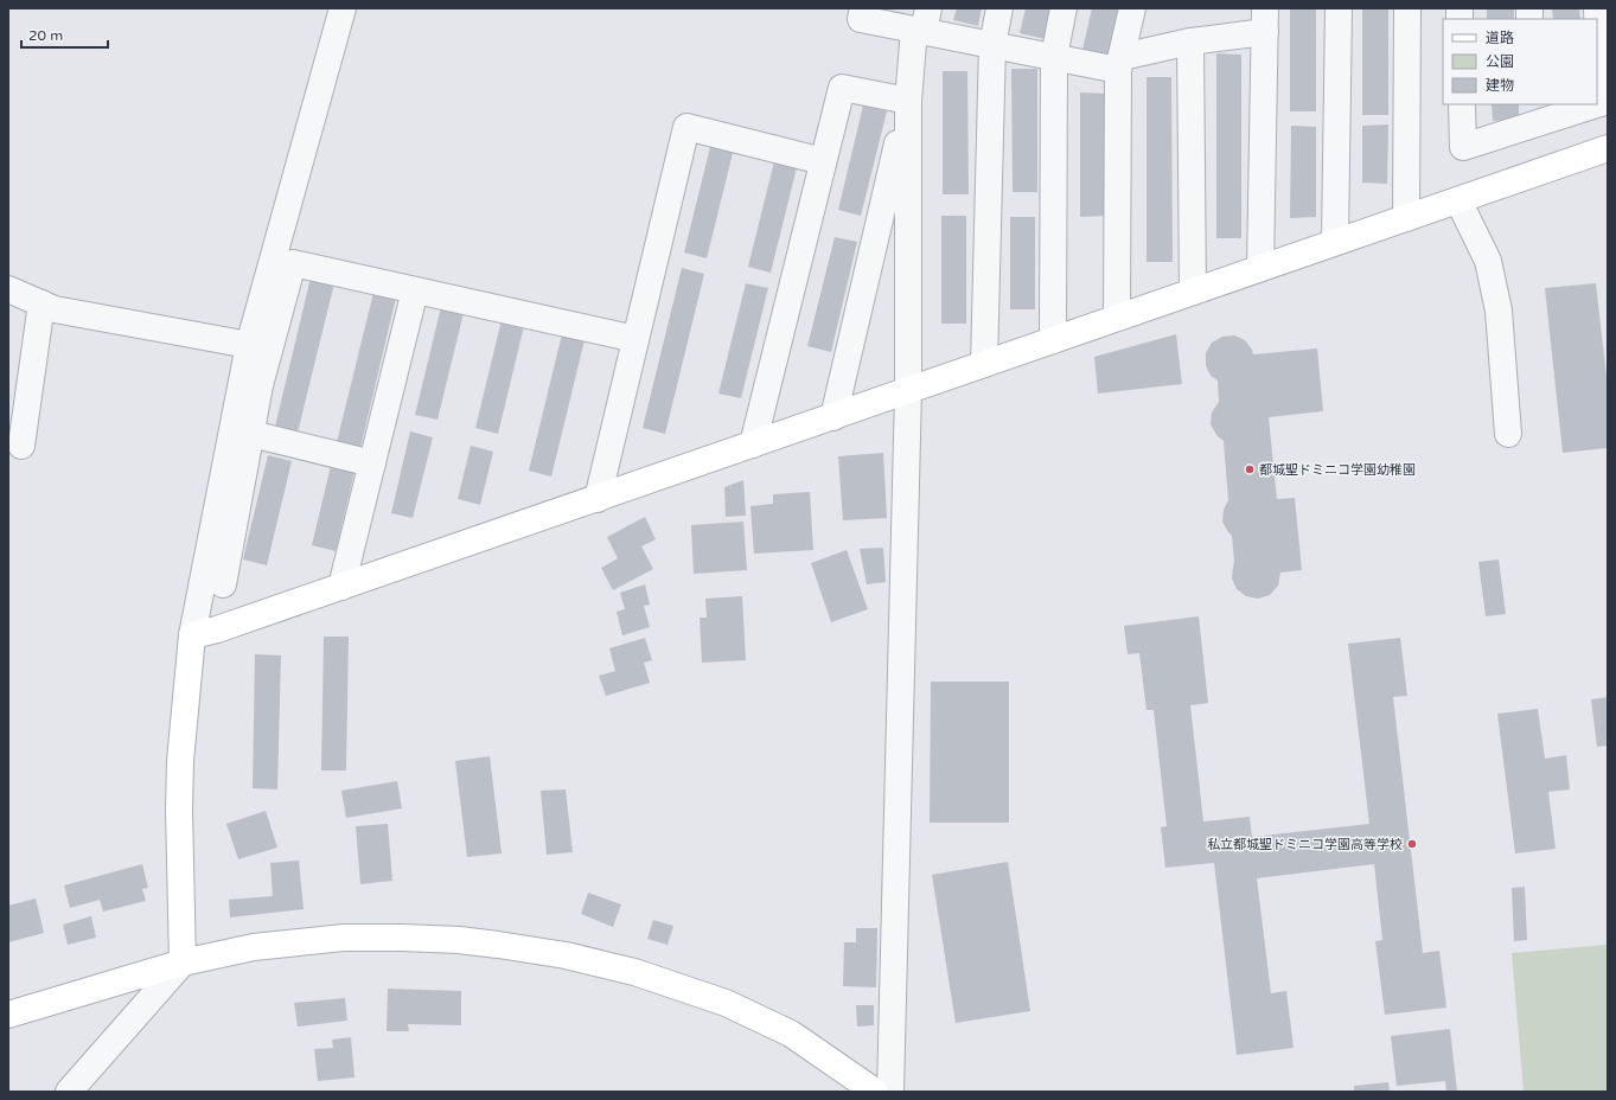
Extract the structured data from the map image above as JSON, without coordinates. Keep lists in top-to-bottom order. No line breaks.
{"places":["都城聖ドミニコ学園幼稚園","私立都城聖ドミニコ学園高等学校"],"legend":["道路","公園","建物"],"scale_bar":"20 m"}
